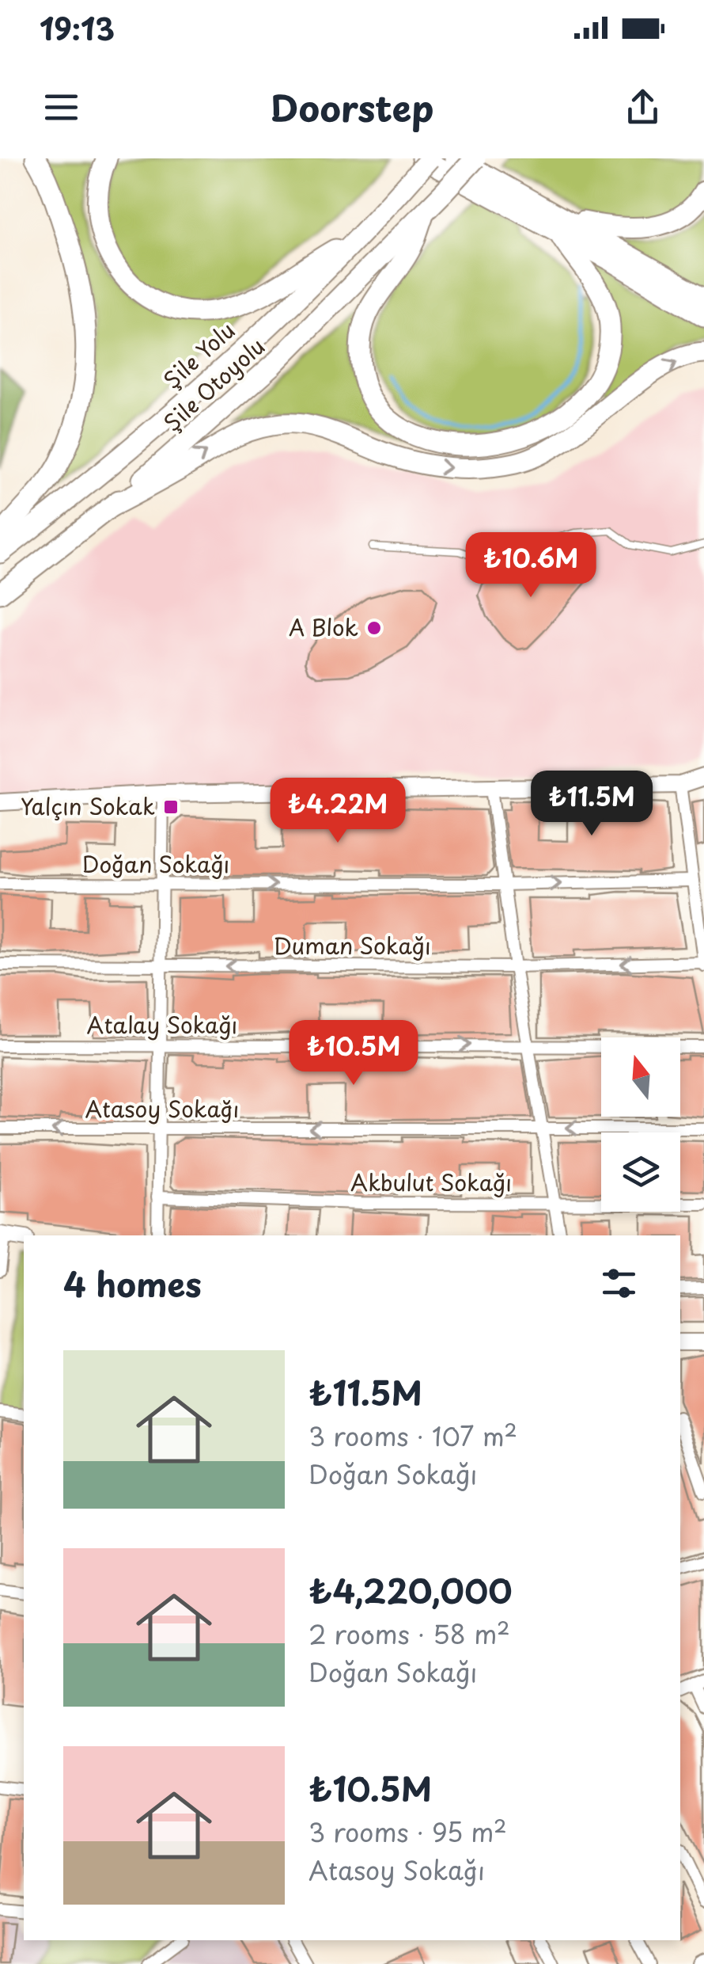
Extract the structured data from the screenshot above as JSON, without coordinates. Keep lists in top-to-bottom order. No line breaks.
{"streets":{"highway":["Şile Yolu","Şile Otoyolu"],"street":["Doğan Sokağı","Duman Sokağı","Atalay Sokağı","Atasoy Sokağı","Akbulut Sokağı"]},"one_way":["Duman Sokağı","Atalay Sokağı","Atasoy Sokağı"],"places":{"other":["A Blok"],"transit":["Yalçın Sokak"]},"north":"top","page":{"status":"19:13","header":"Doorstep","price":["₺10.6M","₺11.5M","₺4.22M","₺10.5M"],"heading":"4 homes","list":[{"name":"₺11.5M","note":"3 rooms · 107 m² · Doğan Sokağı"},{"name":"₺4,220,000","note":"2 rooms · 58 m² · Doğan Sokağı"},{"name":"₺10.5M","note":"3 rooms · 95 m² · Atasoy Sokağı"}]}}
